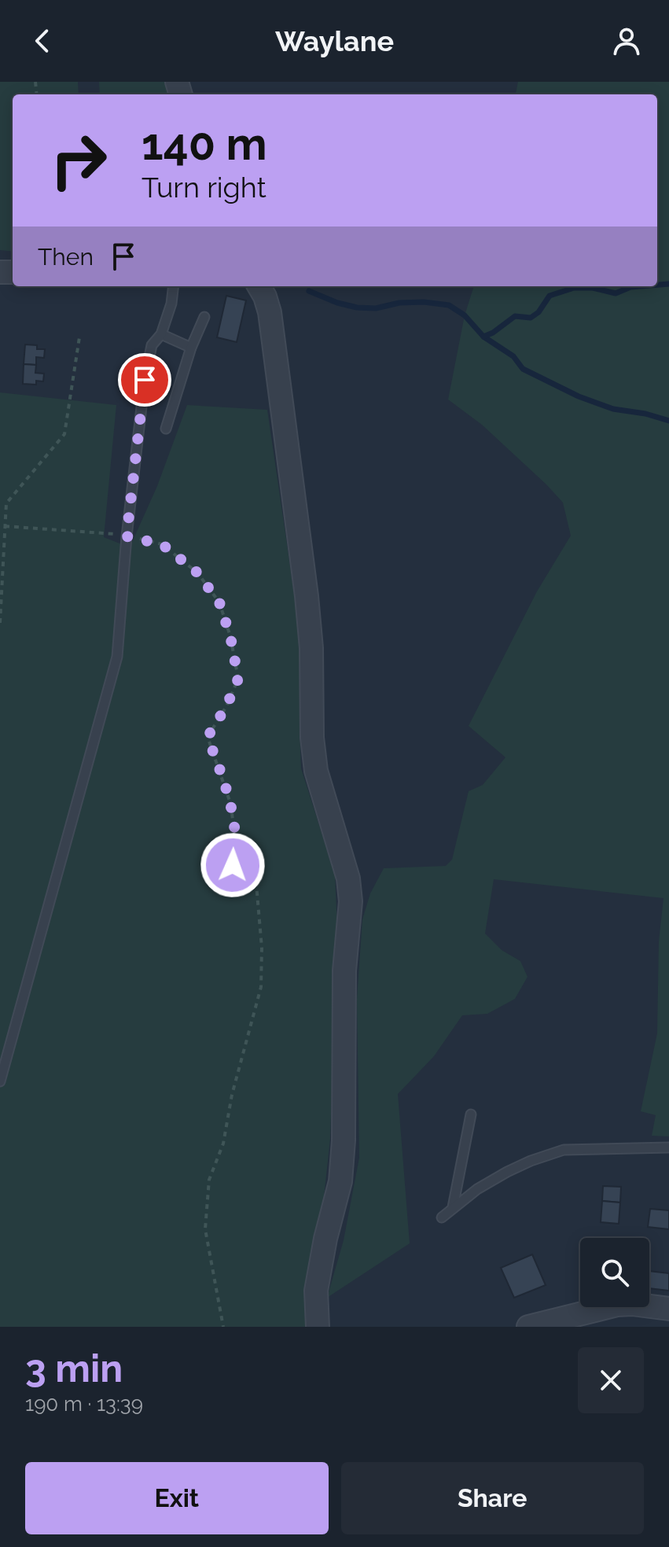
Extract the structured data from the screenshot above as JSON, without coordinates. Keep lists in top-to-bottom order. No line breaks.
{"page":{"header":"Waylane","turn":["140 m","Turn right"],"then":"Then","heading":["3 min","190 m · 13:39"],"buttons":["Exit","Share"]}}
